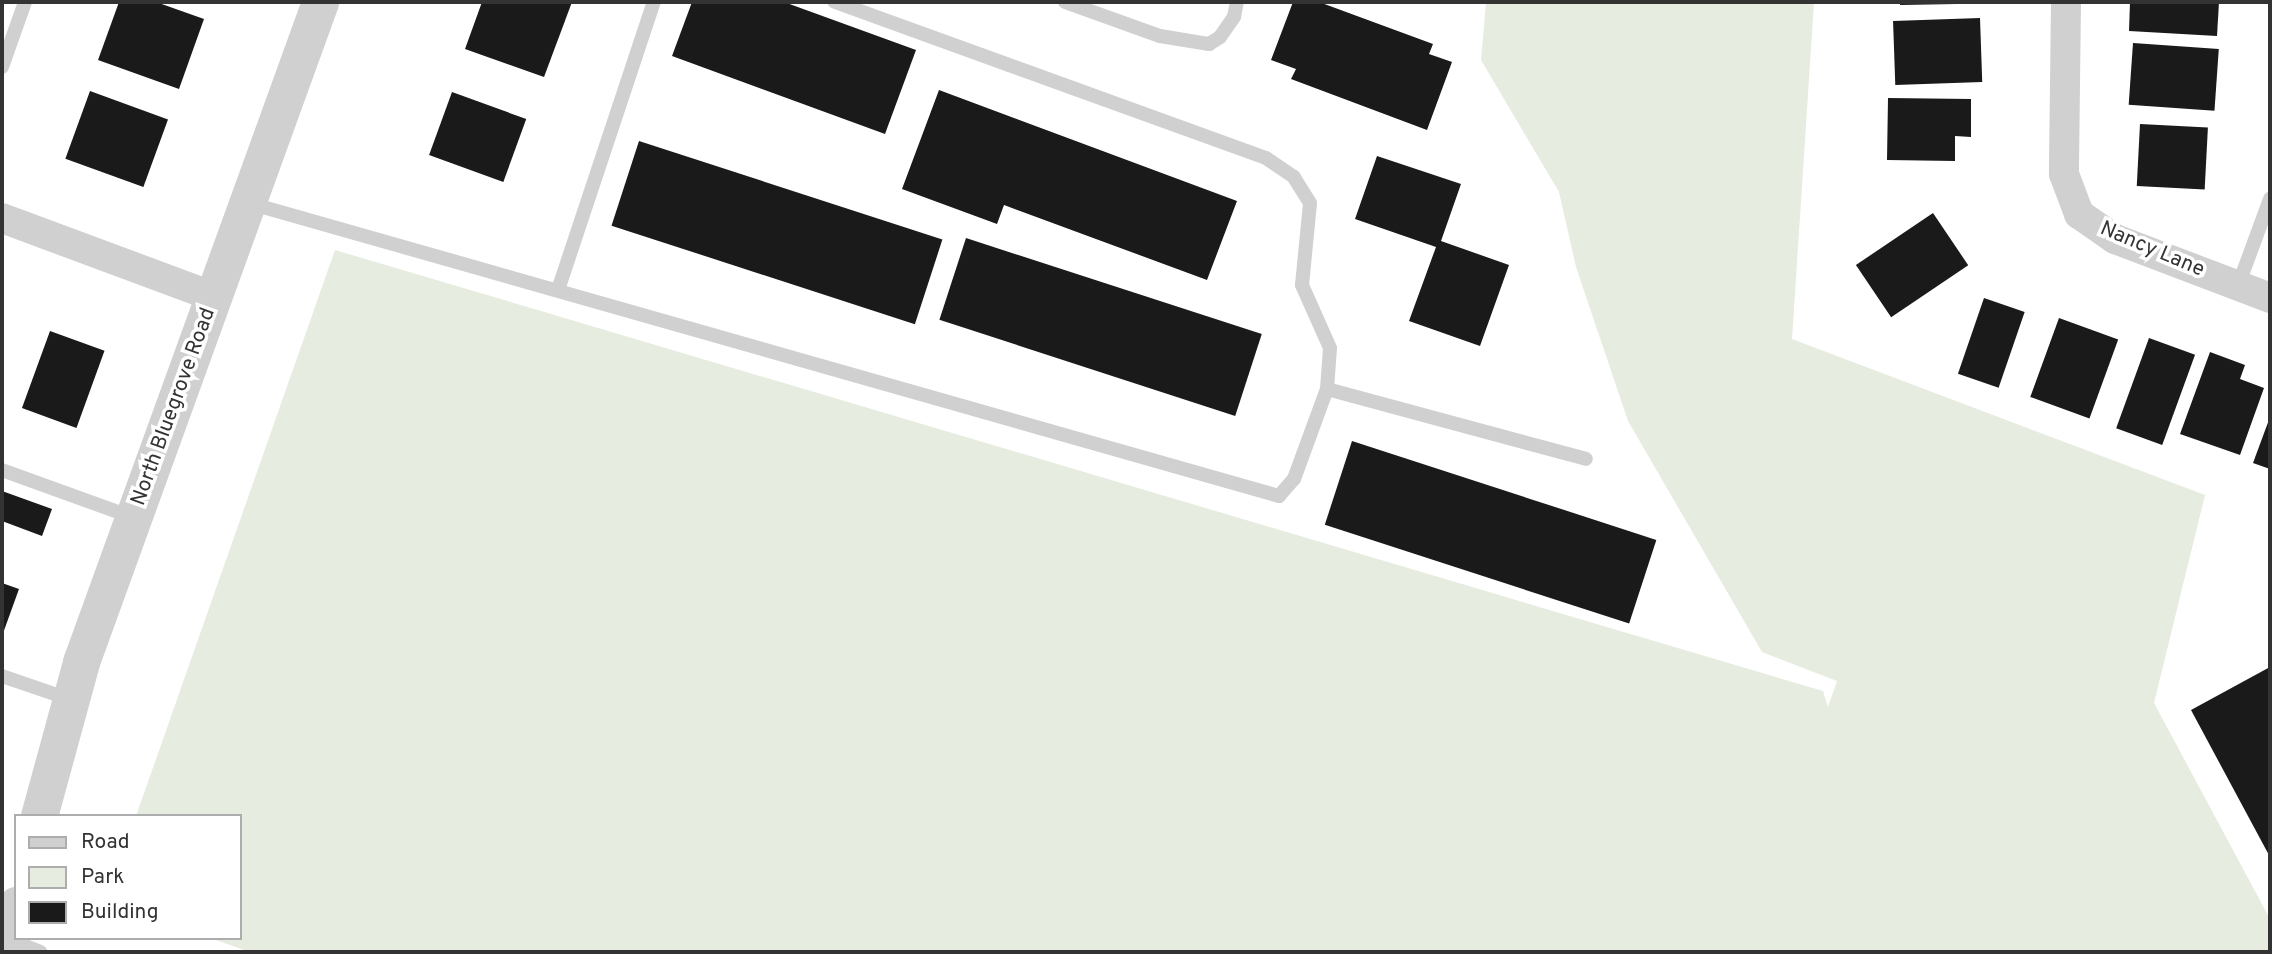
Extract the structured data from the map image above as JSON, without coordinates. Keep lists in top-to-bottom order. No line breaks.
{"streets":{"street":["Nancy Lane","North Bluegrove Road"]},"legend":["Road","Park","Building"]}
